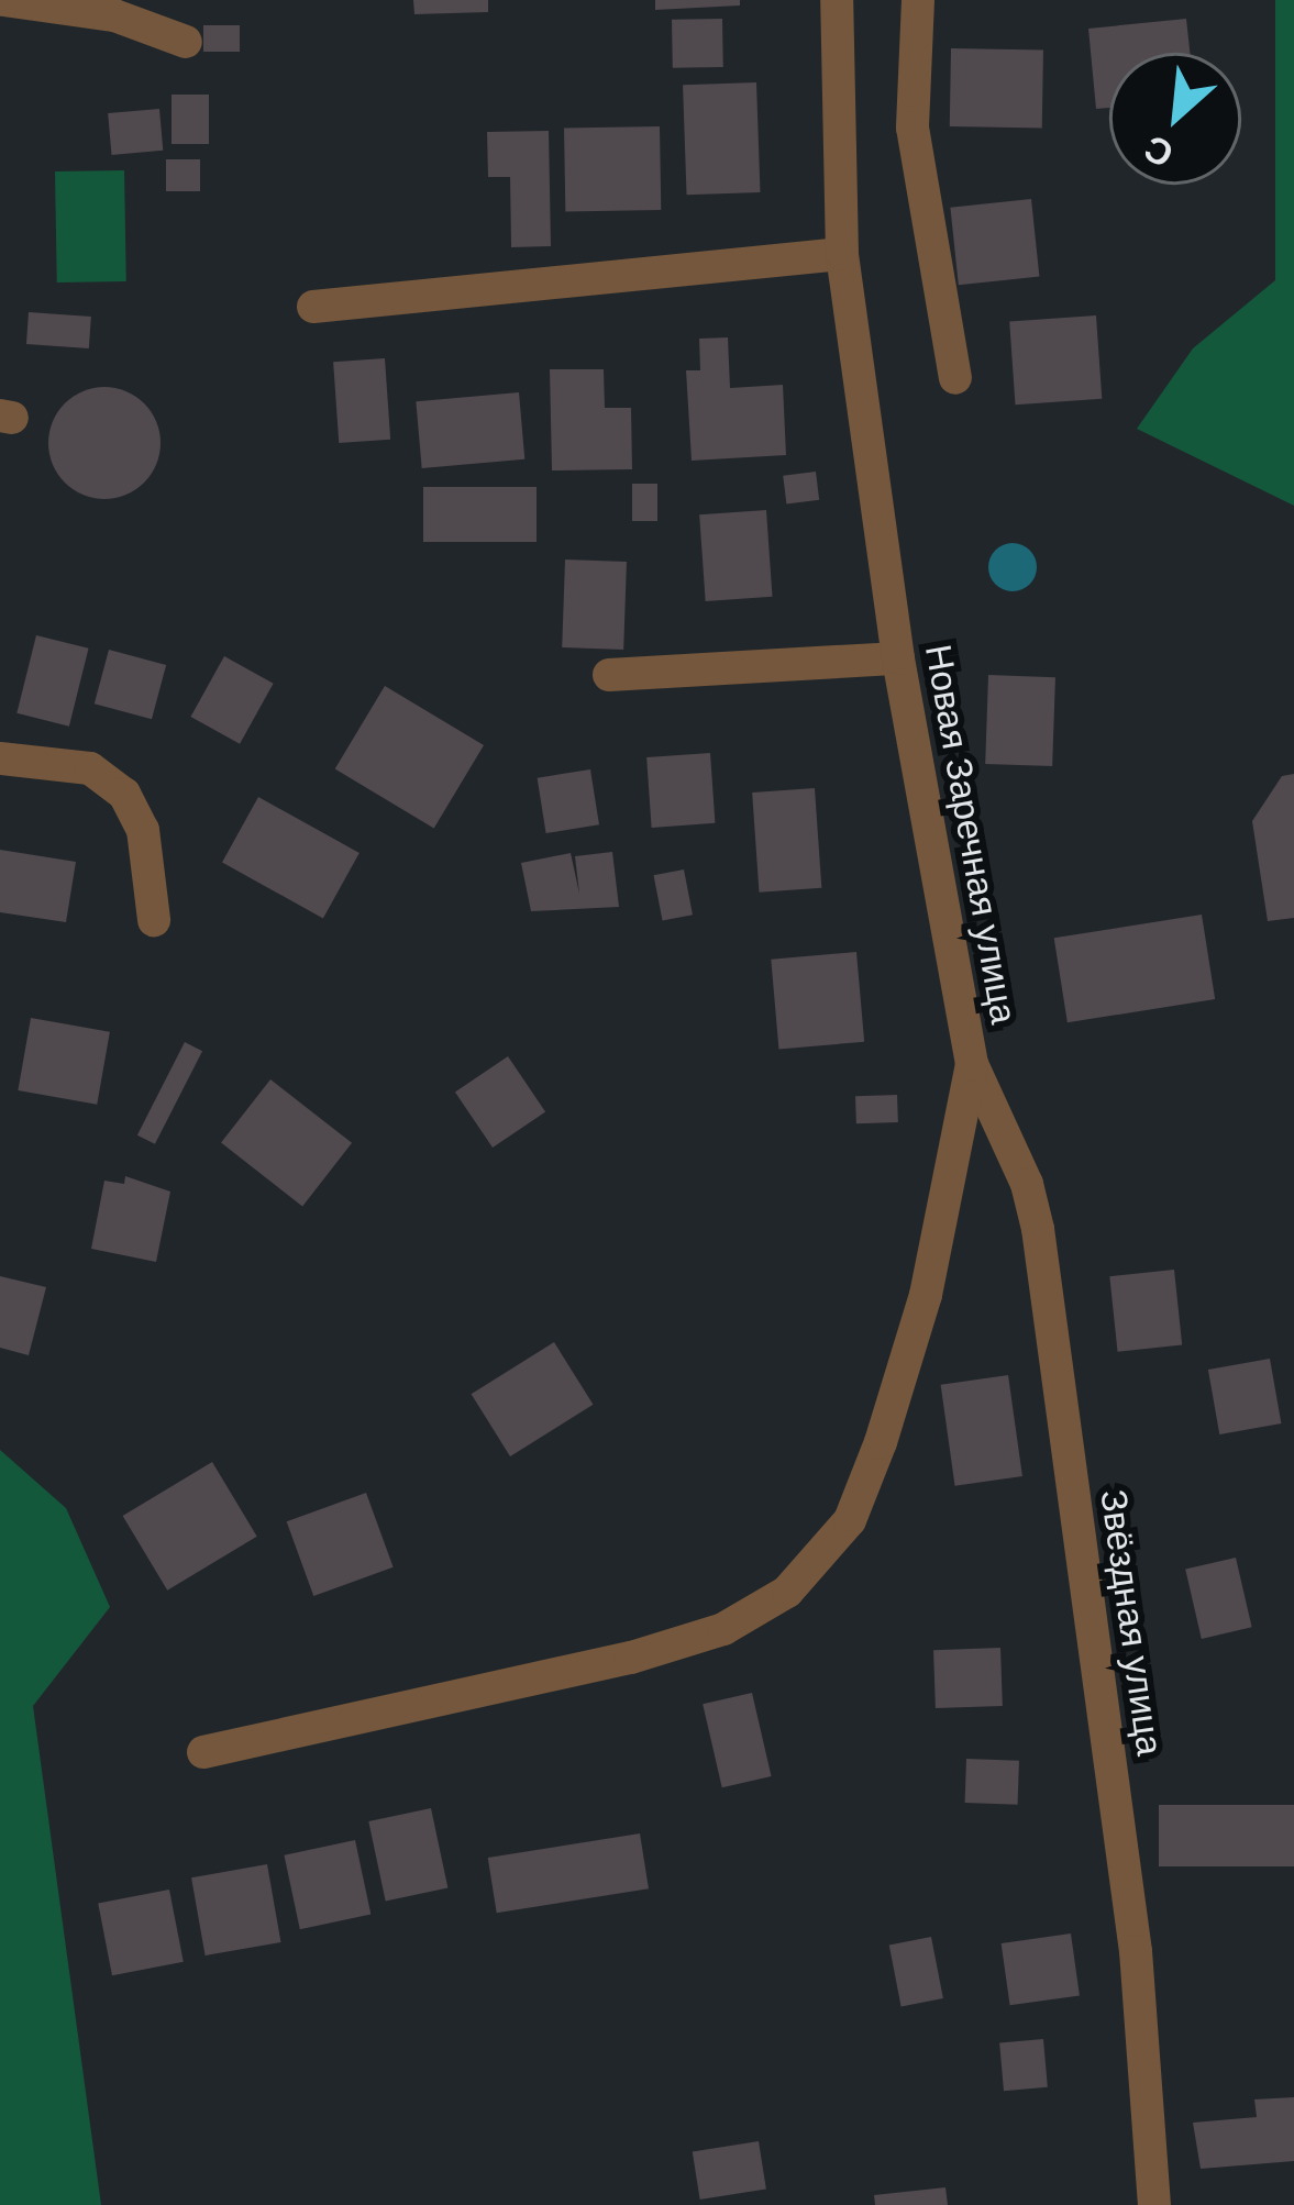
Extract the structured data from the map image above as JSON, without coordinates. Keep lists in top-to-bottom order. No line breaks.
{"streets":{"street":["Новая Заречная улица","Звёздная улица"]},"crossings":[["Новая Заречная улица","Звёздная улица"]],"north":"bottom left"}
